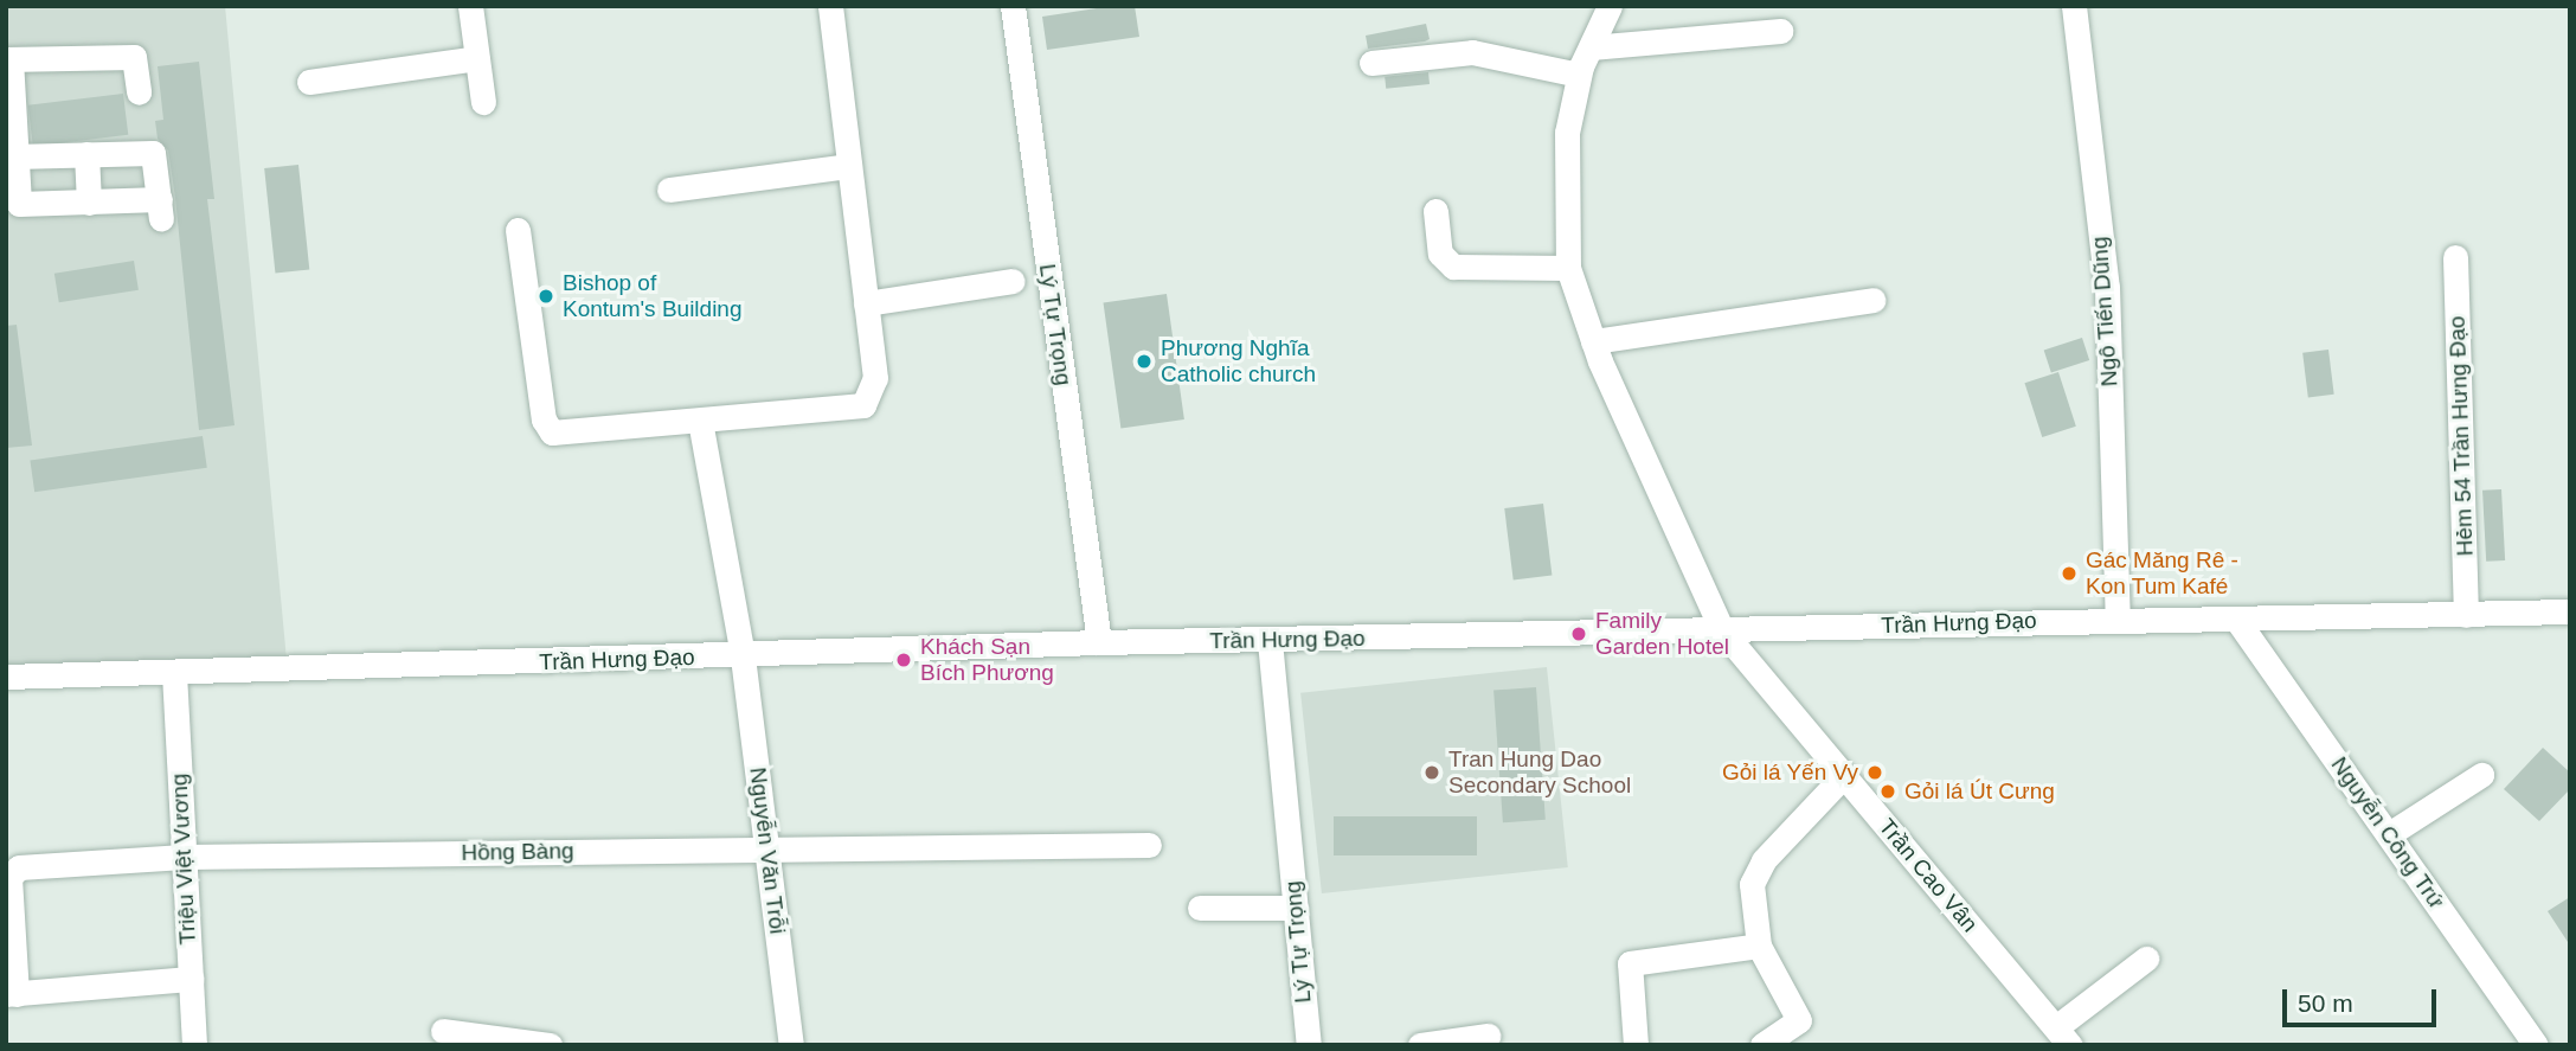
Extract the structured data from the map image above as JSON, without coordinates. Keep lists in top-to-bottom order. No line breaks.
{"streets":{"street":["Ngô Tiến Dũng","Lý Tự Trọng","Hẻm 54 Trần Hưng Đạo","Trần Hưng Đạo","Nguyễn Công Trứ","Nguyễn Văn Trỗi","Hồng Bàng","Triệu Việt Vương","Trần Cao Vân"]},"crossings":[["Ngô Tiến Dũng","Trần Hưng Đạo"],["Lý Tự Trọng","Trần Hưng Đạo"],["Hẻm 54 Trần Hưng Đạo","Trần Hưng Đạo"],["Trần Hưng Đạo","Nguyễn Công Trứ"],["Trần Hưng Đạo","Nguyễn Văn Trỗi"],["Trần Hưng Đạo","Triệu Việt Vương"],["Trần Hưng Đạo","Trần Cao Vân"],["Nguyễn Văn Trỗi","Hồng Bàng"],["Hồng Bàng","Triệu Việt Vương"]],"places":["Bishop of Kontum's Building","Phương Nghĩa Catholic church","Gác Măng Rê - Kon Tum Kafé","Family Garden Hotel","Khách Sạn Bích Phương","Tran Hung Dao Secondary School","Gỏi lá Yến Vy","Gỏi lá Út Cưng"],"scale_bar":"50 m"}
